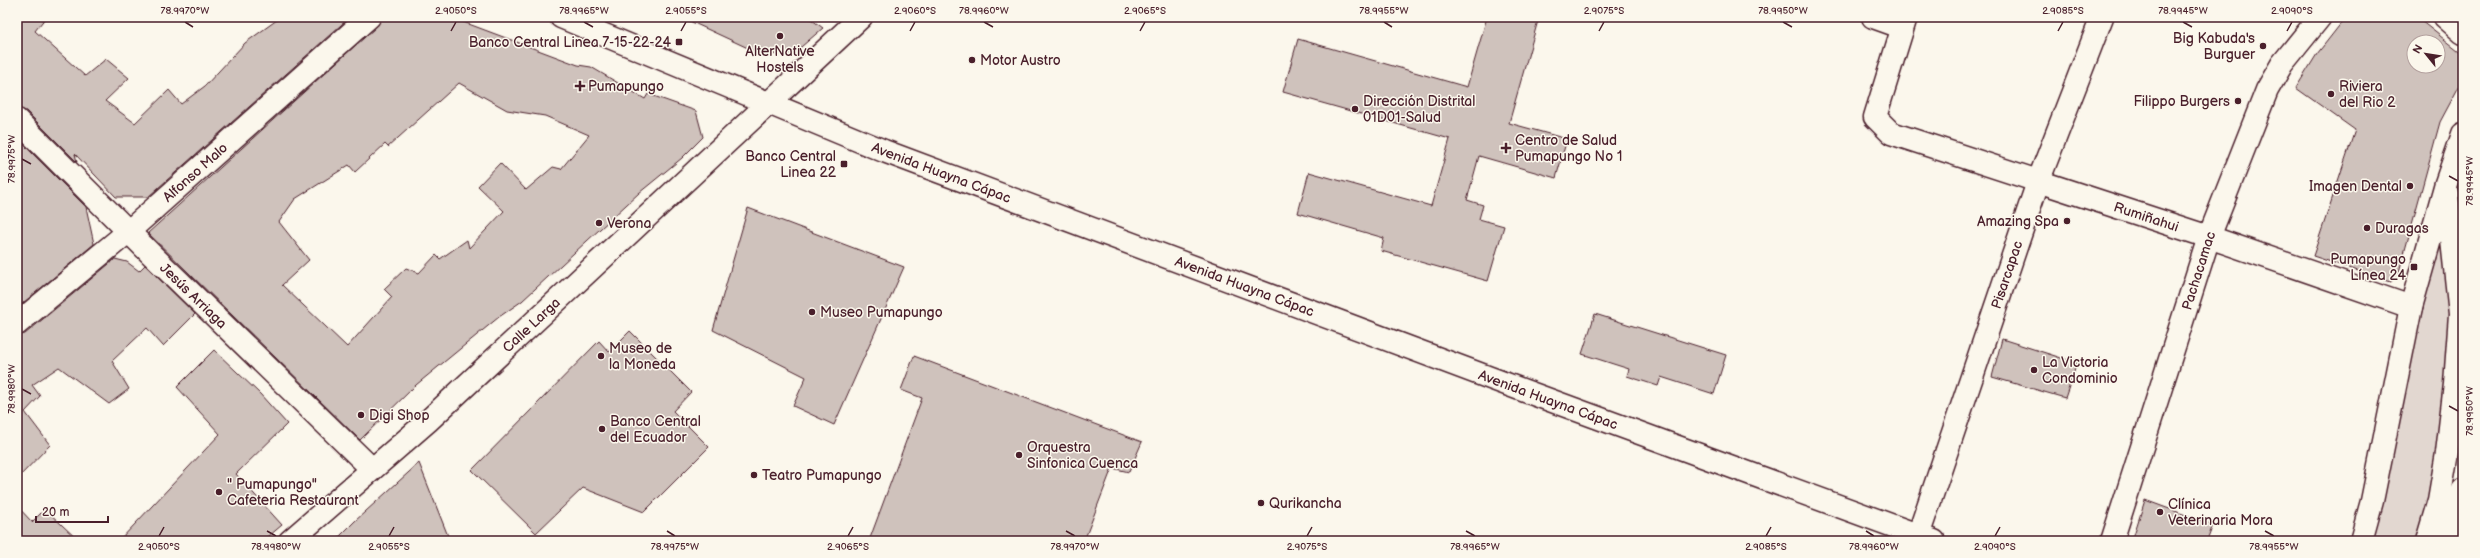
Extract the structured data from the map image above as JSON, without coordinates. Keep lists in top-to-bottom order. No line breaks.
{"streets":{"street":["Alfonso Malo","Avenida Huayna Cápac","Rumiñahui","Pachacamac","Pisarcapac","Jesús Arriaga","Calle Larga"]},"crossings":[["Alfonso Malo","Jesús Arriaga"],["Avenida Huayna Cápac","Pisarcapac"],["Avenida Huayna Cápac","Calle Larga"],["Rumiñahui","Pachacamac"],["Rumiñahui","Pisarcapac"],["Jesús Arriaga","Calle Larga"]],"places":{"other":["AlterNative Hostels","Big Kabuda's Burguer","Motor Austro","Riviera del Rio 2","Filippo Burgers","Dirección Distrital 01D01-Salud","Imagen Dental","Amazing Spa","Verona","Duragas","Museo Pumapungo","Museo de la Moneda","La Victoria Condominio","Digi Shop","Banco Central del Ecuador","Orquestra Sinfonica Cuenca","Teatro Pumapungo","\" Pumapungo\" Cafeteria Restaurant","Qurikancha","Clínica Veterinaria Mora"],"transit":["Banco Central Linea 7-15-22-24","Banco Central Linea 22","Pumapungo Línea 24"],"health":["Pumapungo","Centro de Salud Pumapungo No 1"]},"scale_bar":"20 m","north":"top left","coordinates":["78.9970°W","2.9050°S","78.9965°W","2.9055°S","2.9060°S","78.9960°W","2.9065°S","78.9955°W","2.9075°S","78.9950°W","2.9085°S","78.9945°W","2.9090°S","78.9975°W","78.9980°W"]}
